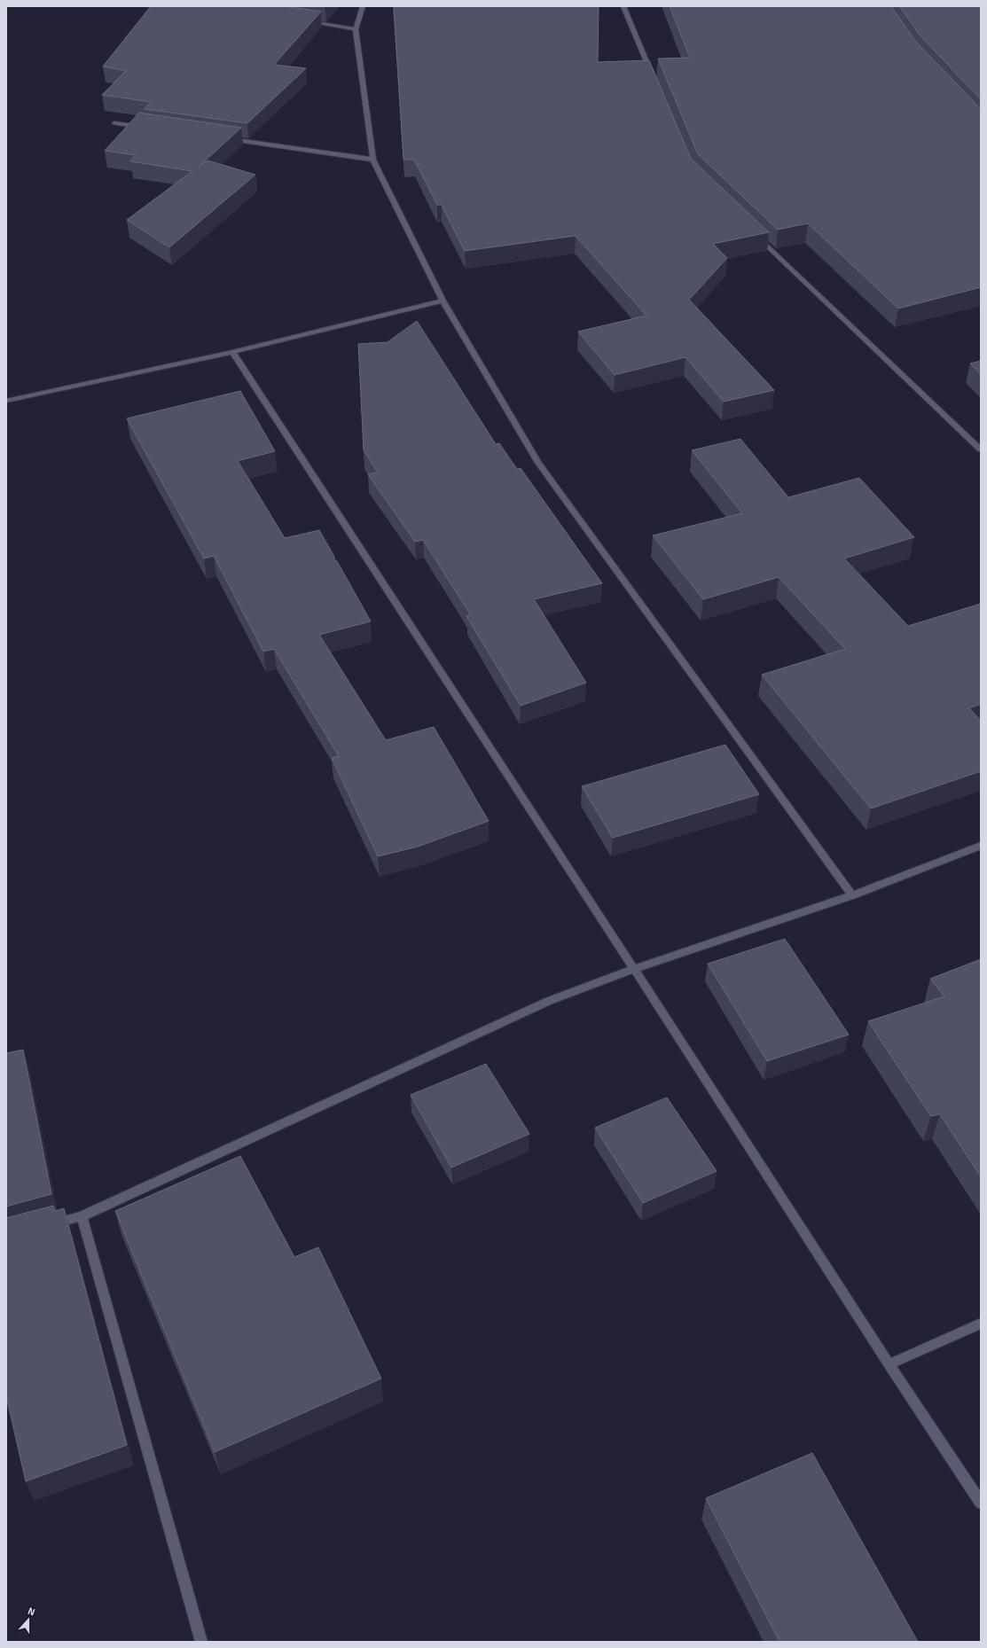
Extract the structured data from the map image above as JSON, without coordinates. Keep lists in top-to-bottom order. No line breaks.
{"north":"top"}
